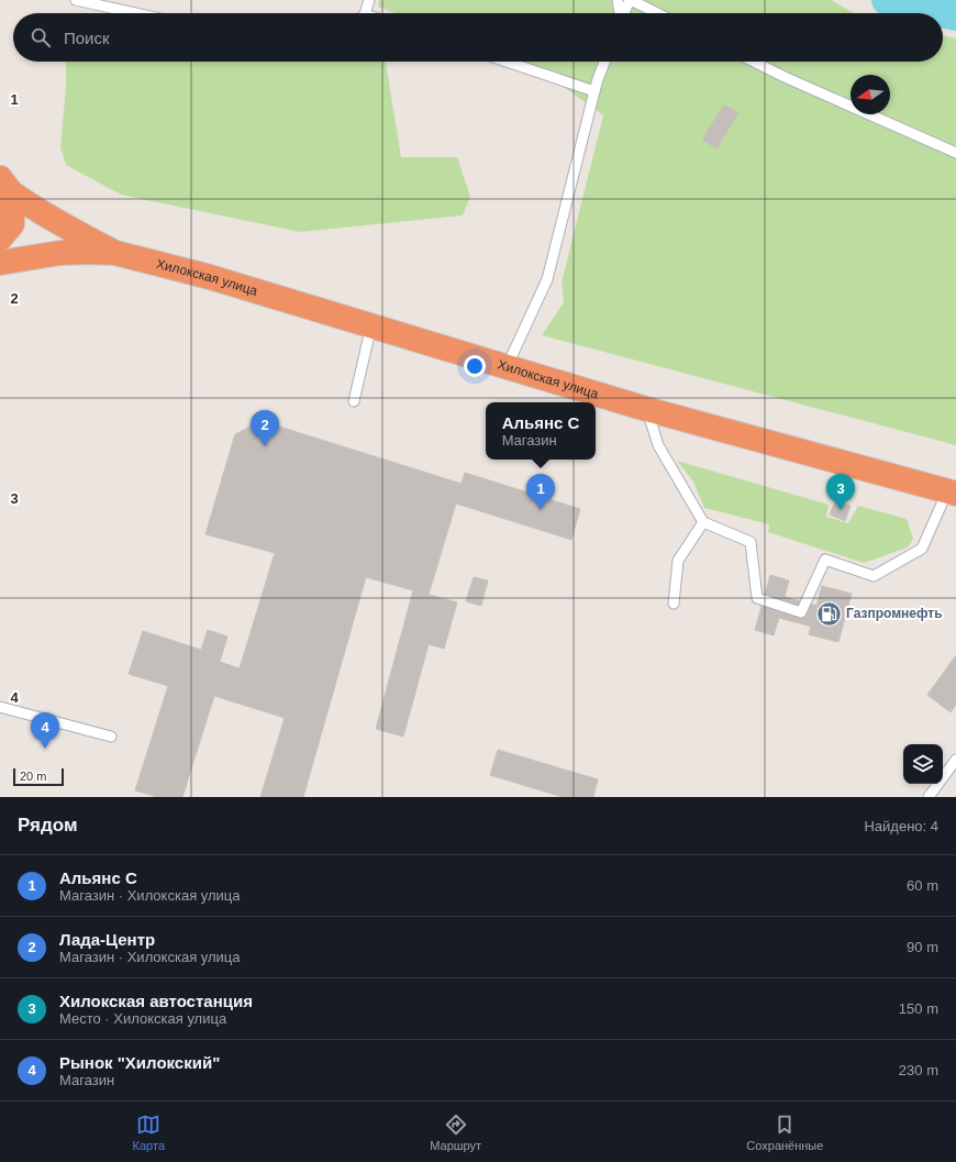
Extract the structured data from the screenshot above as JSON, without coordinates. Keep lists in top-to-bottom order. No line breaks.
{"streets":{"highway":["Хилокская улица"]},"places":{"fuel station":["Газпромнефть"]},"scale_bar":"20 m","north":"left","page":{"search":"Поиск","popup":["Альянс С","Магазин"],"pins":["2","1","3","4"],"scale":"20 m","heading":["Рядом","Найдено: 4"],"list":[{"mark":"1","name":"Альянс С","note":"Магазин · Хилокская улица","value":"60 m"},{"mark":"2","name":"Лада-Центр","note":"Магазин · Хилокская улица","value":"90 m"},{"mark":"3","name":"Хилокская автостанция","note":"Место · Хилокская улица","value":"150 m"},{"mark":"4","name":"Рынок \"Хилокский\"","note":"Магазин","value":"230 m"}],"nav":["Карта","Маршрут","Сохранённые"]},"grid":{"rows":["1","2","3","4"]}}
